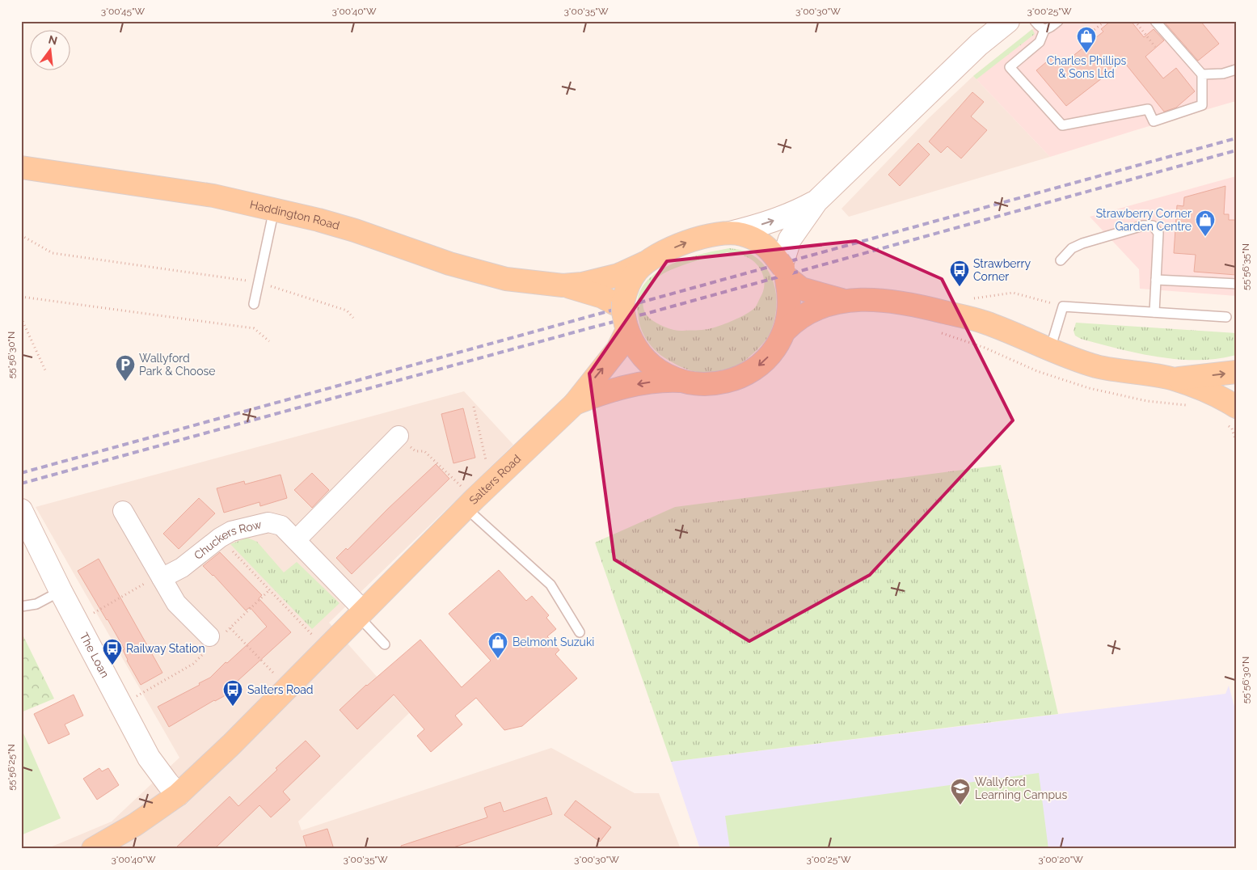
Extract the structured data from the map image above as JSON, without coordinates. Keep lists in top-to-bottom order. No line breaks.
{"streets":{"main road":["Haddington Road","Salters Road","The Loan"],"street":["Chuckers Row"]},"crossings":[["Haddington Road","Salters Road"],["Salters Road","Chuckers Row"],["Salters Road","The Loan"]],"places":{"shop":["Charles Phillips & Sons Ltd","Strawberry Corner Garden Centre","Belmont Suzuki"],"bus stop":["Strawberry Corner","Railway Station","Salters Road"],"parking":["Wallyford Park & Choose"],"school or university":["Wallyford Learning Campus"]},"north":"top","coordinates":["3°00'45\"W","3°00'40\"W","3°00'35\"W","3°00'30\"W","3°00'25\"W","55°56'35\"N","55°56'30\"N","55°56'25\"N","3°00'20\"W"]}
